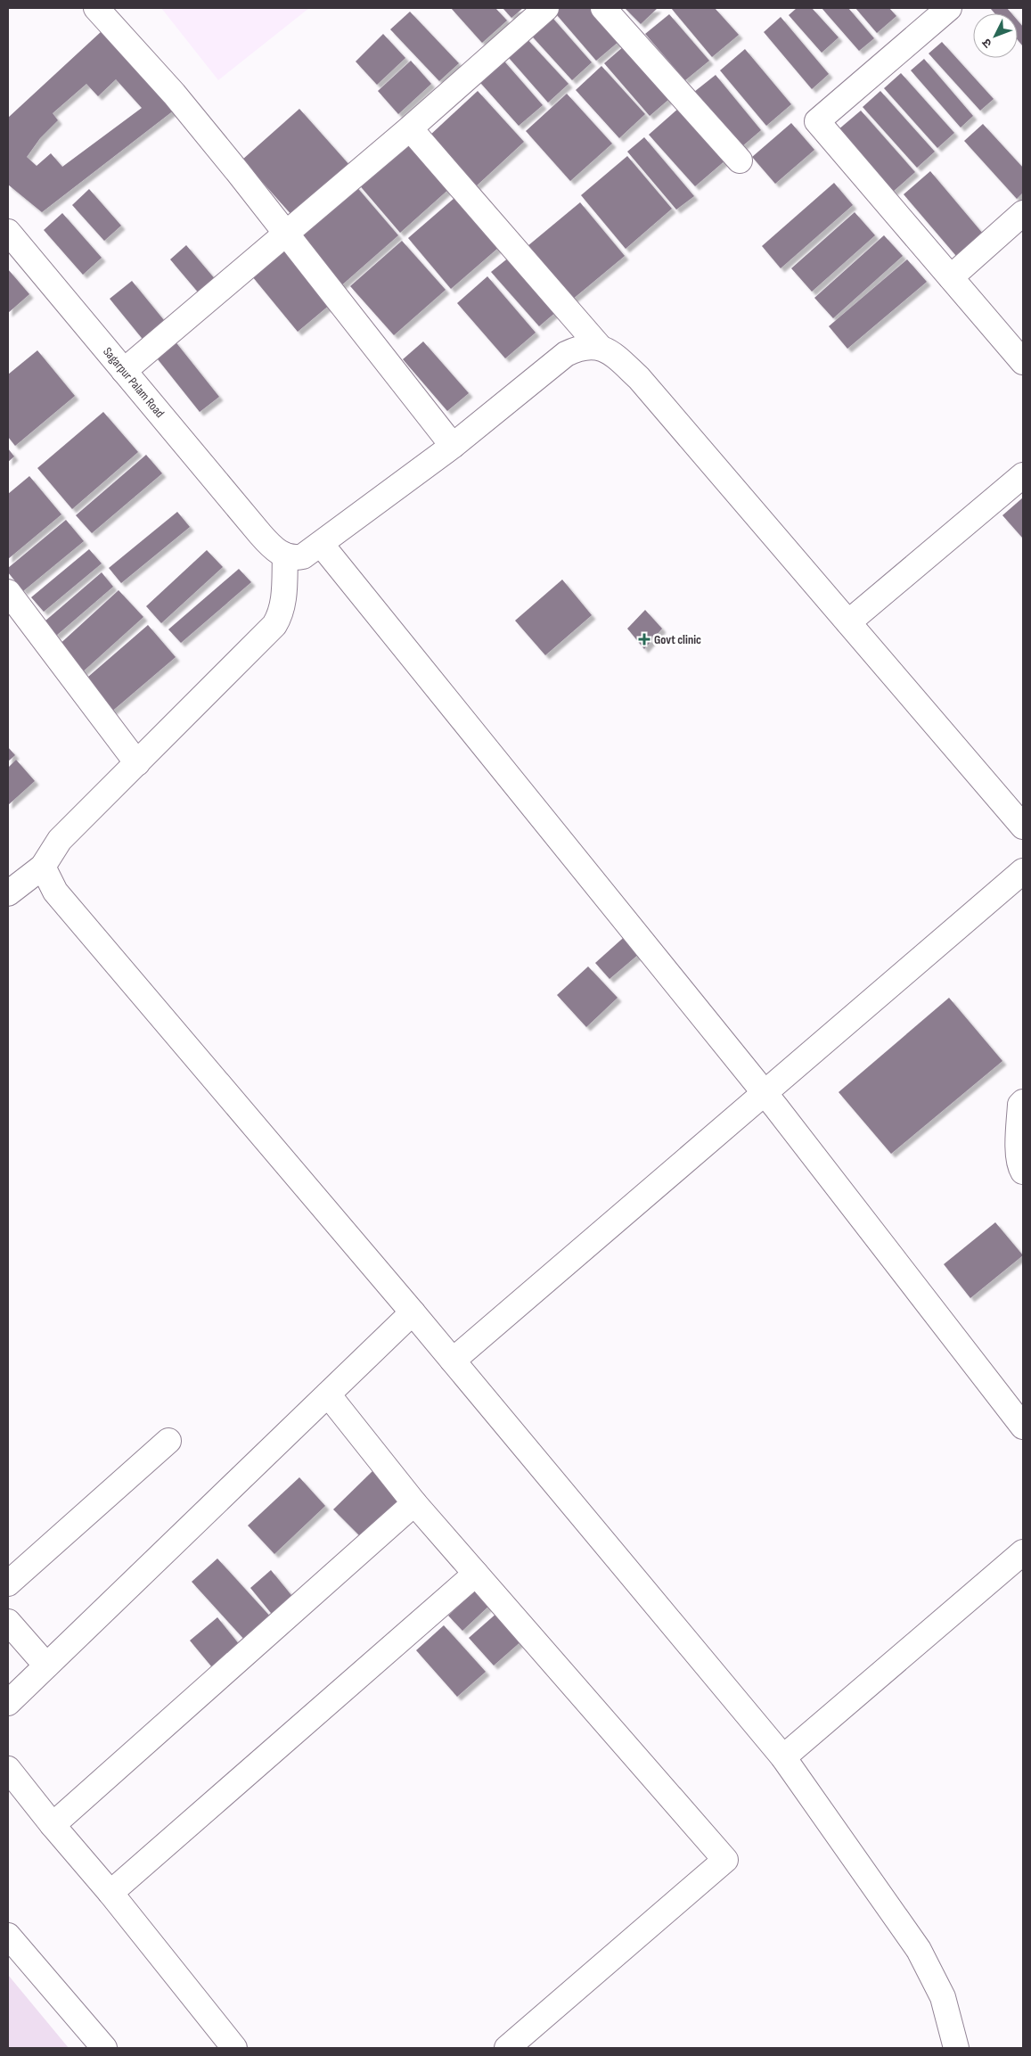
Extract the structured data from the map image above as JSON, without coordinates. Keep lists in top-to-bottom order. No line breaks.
{"streets":{"street":["Sagarpur Palam Road"]},"places":{"health":["Govt clinic"]},"north":"bottom left"}
